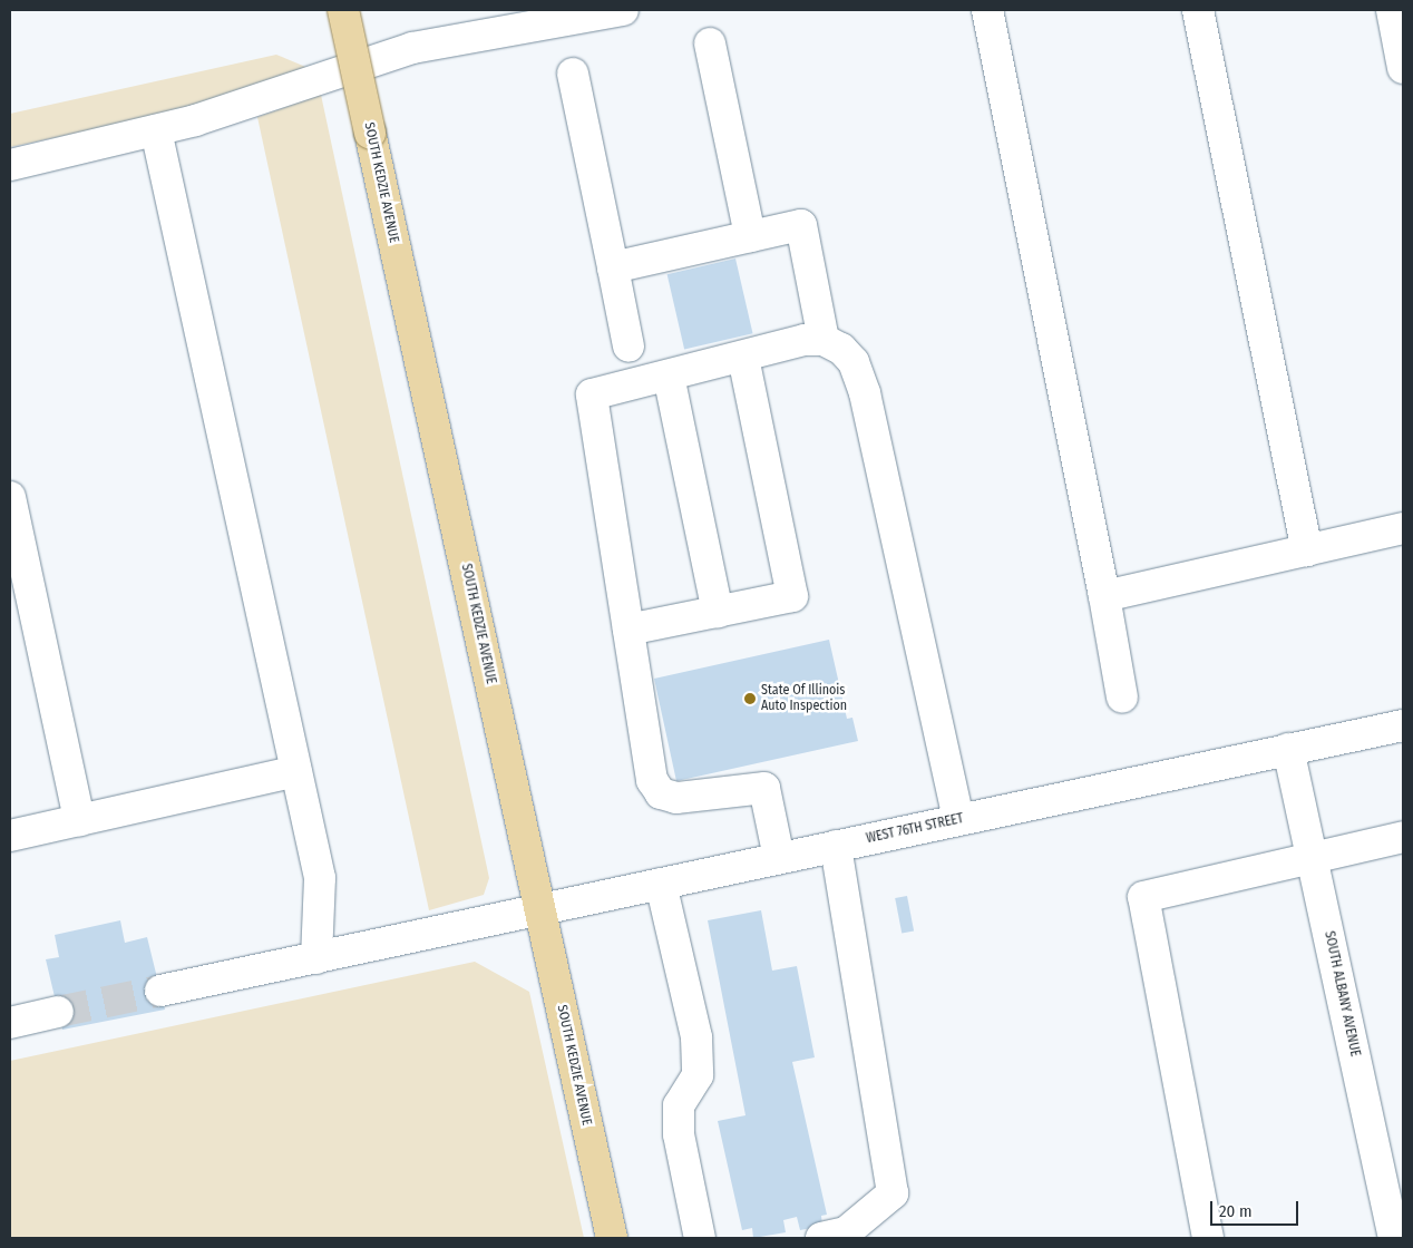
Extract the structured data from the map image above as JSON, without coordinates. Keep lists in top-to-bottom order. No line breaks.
{"streets":{"main road":["SOUTH KEDZIE AVENUE"],"street":["WEST 76TH STREET","SOUTH ALBANY AVENUE"]},"crossings":[["SOUTH KEDZIE AVENUE","WEST 76TH STREET"],["WEST 76TH STREET","SOUTH ALBANY AVENUE"]],"places":["State Of Illinois Auto Inspection"],"scale_bar":"20 m"}
